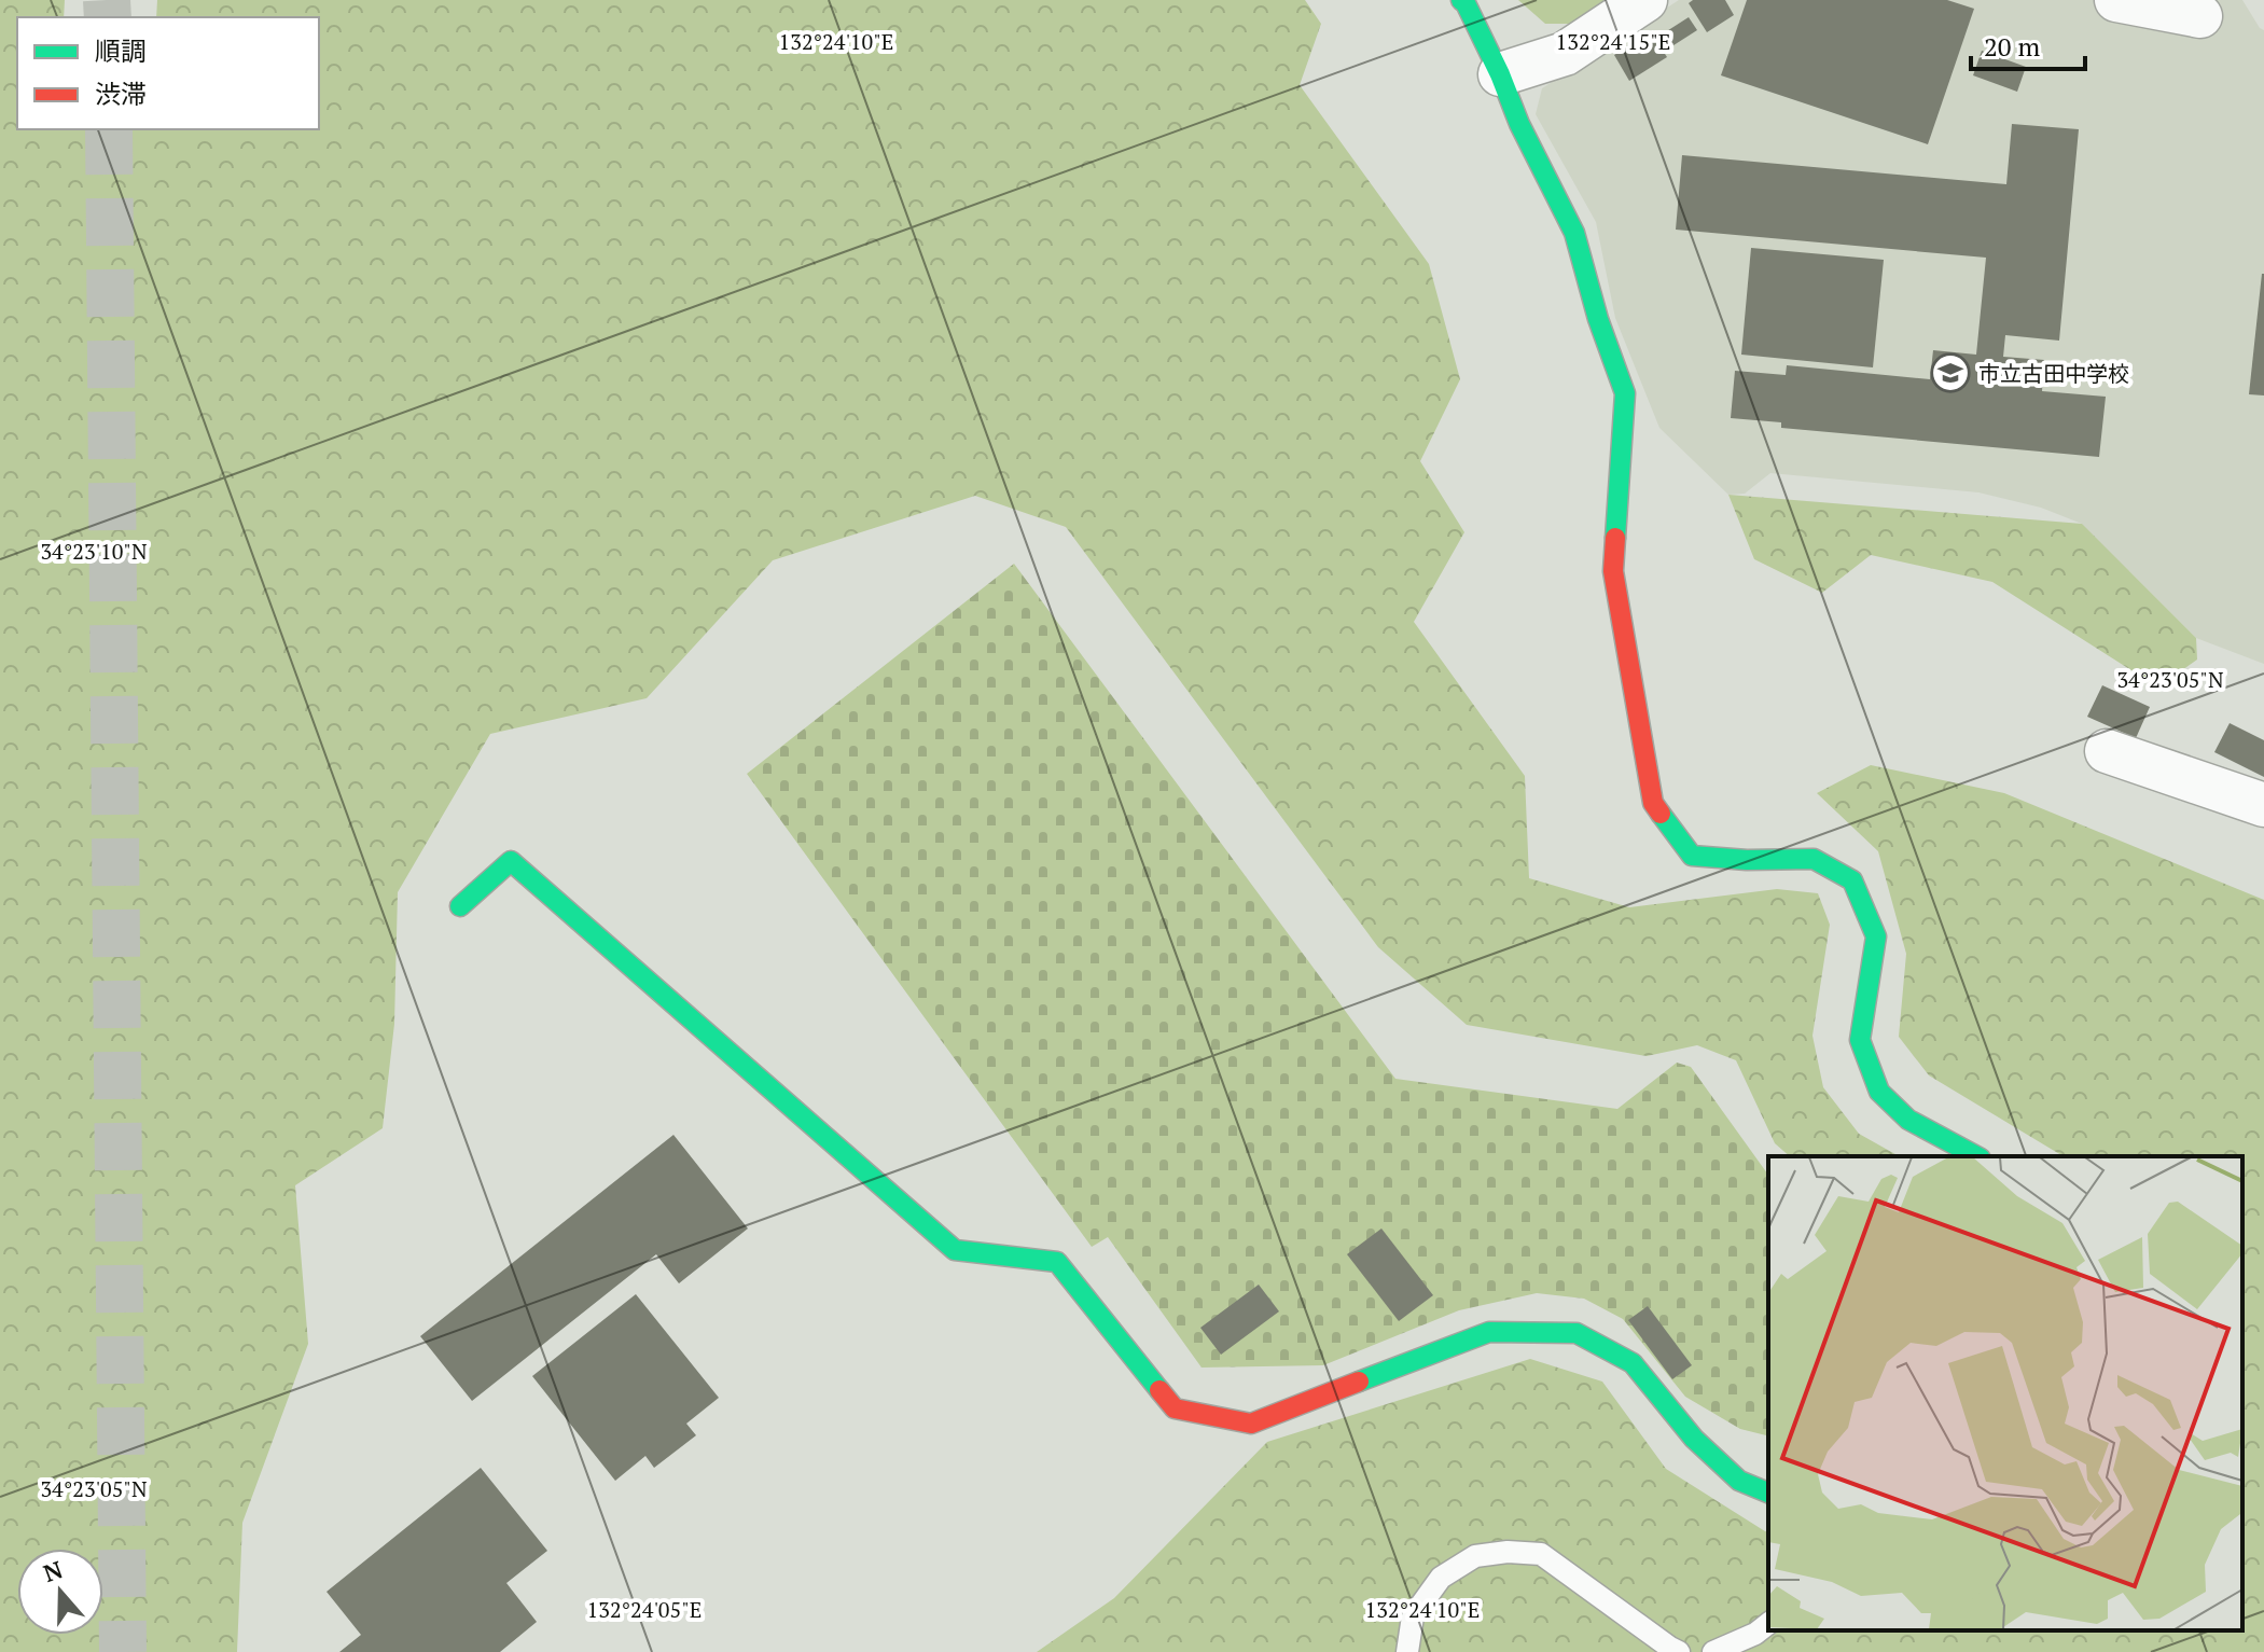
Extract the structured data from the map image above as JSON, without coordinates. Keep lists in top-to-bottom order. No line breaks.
{"places":{"school or university":["市立古田中学校"]},"legend":["順調","渋滞"],"scale_bar":"20 m","north":"top","coordinates":["132°24'10\"E","132°24'15\"E","34°23'10\"N","34°23'05\"N","132°24'05\"E"]}
